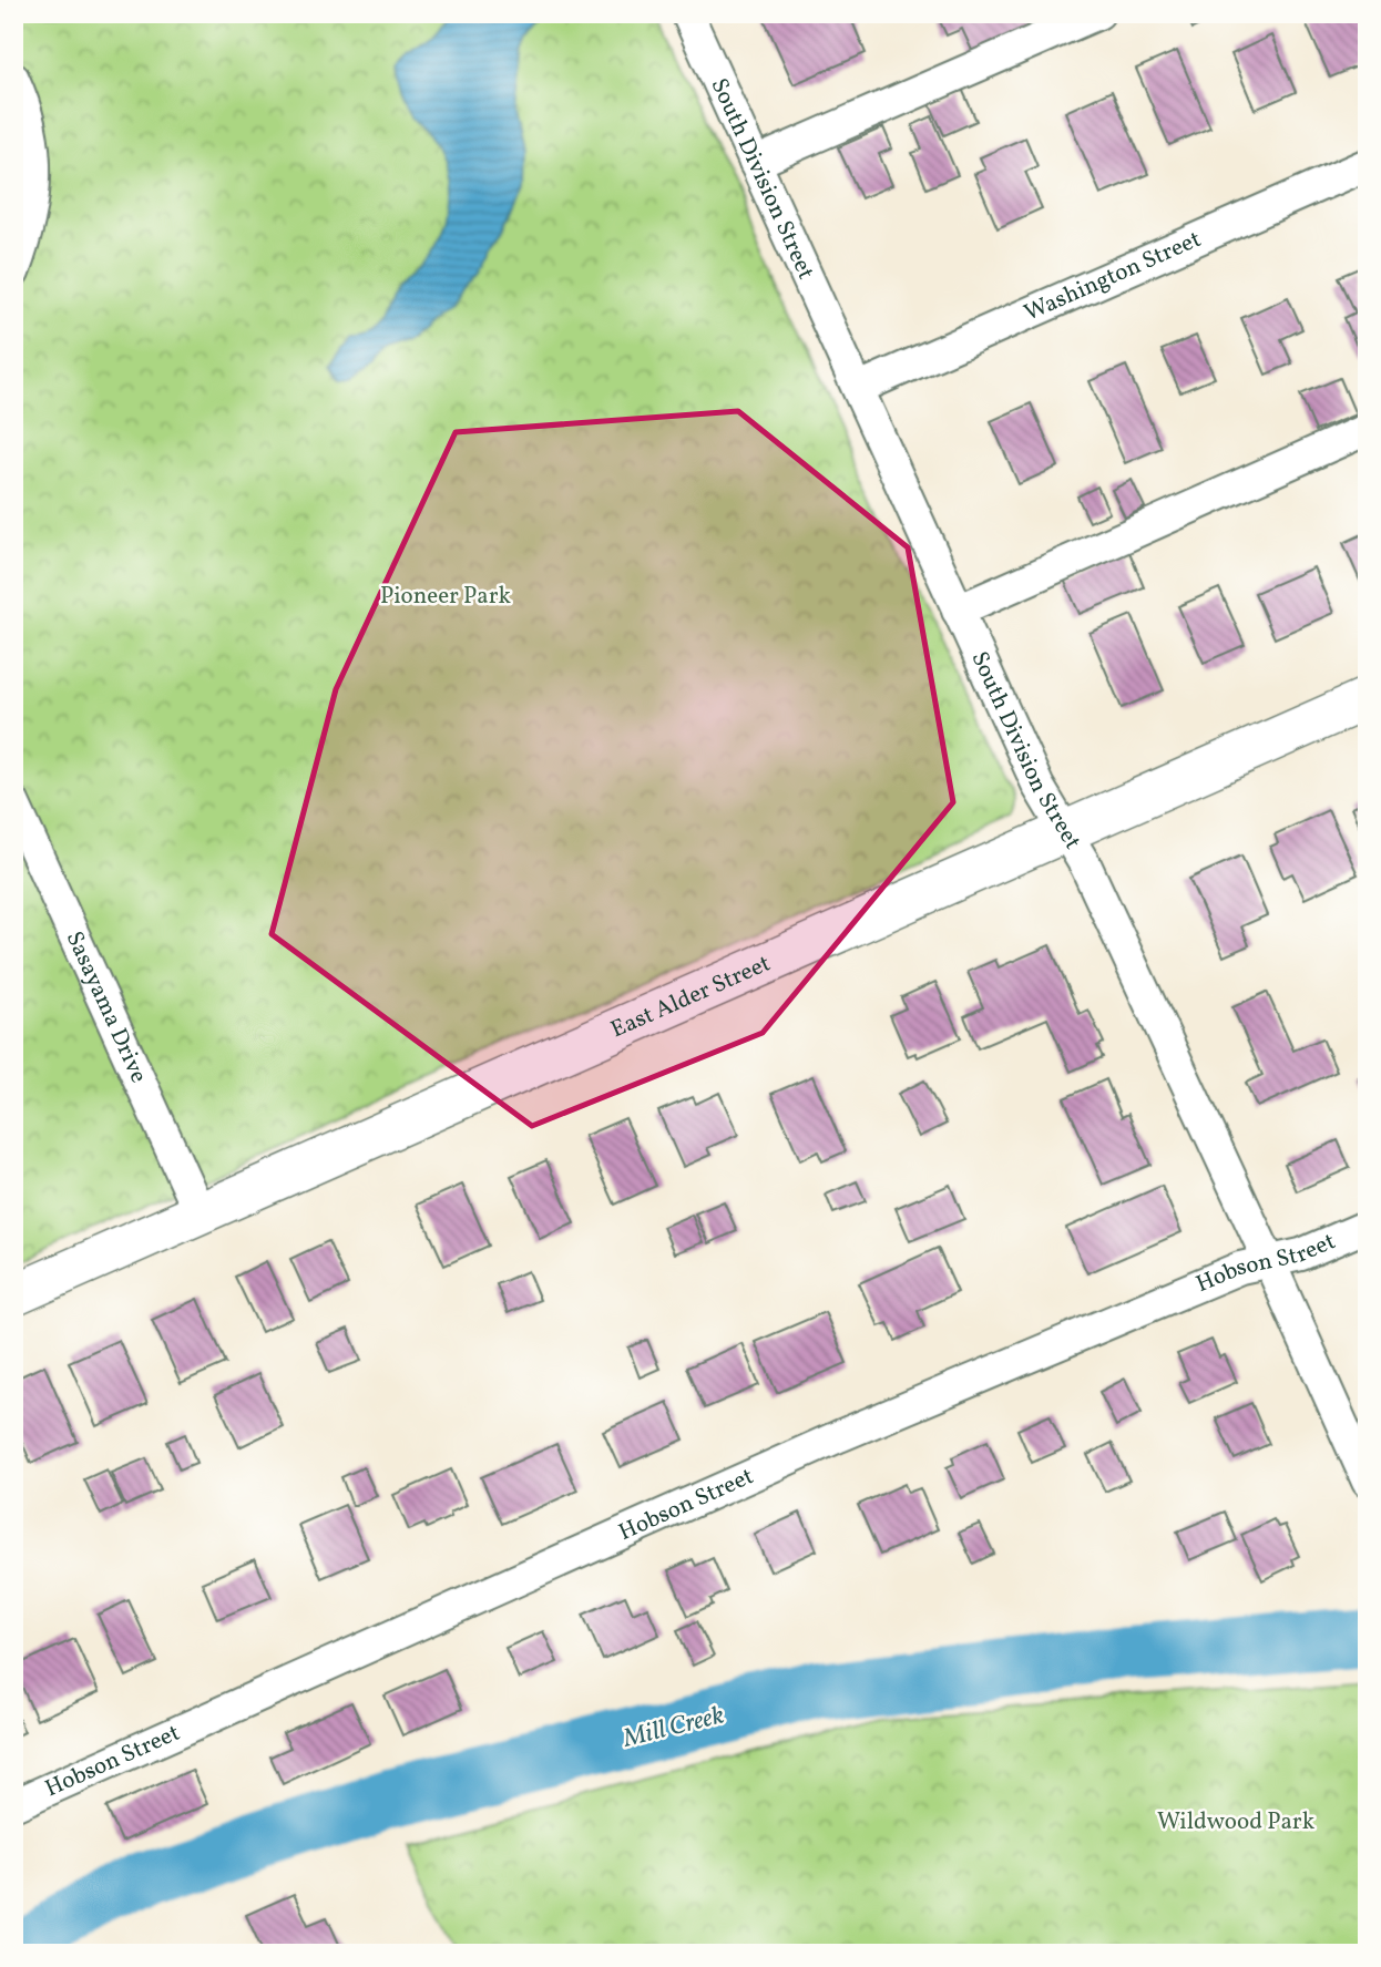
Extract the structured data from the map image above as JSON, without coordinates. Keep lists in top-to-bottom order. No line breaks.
{"streets":{"main road":["East Alder Street"],"street":["South Division Street","Washington Street","Sasayama Drive","Hobson Street"]},"crossings":[["South Division Street","Washington Street"],["South Division Street","East Alder Street"],["South Division Street","Hobson Street"],["East Alder Street","Sasayama Drive"]],"water":["Mill Creek"],"parks":["Pioneer Park","Wildwood Park"]}
